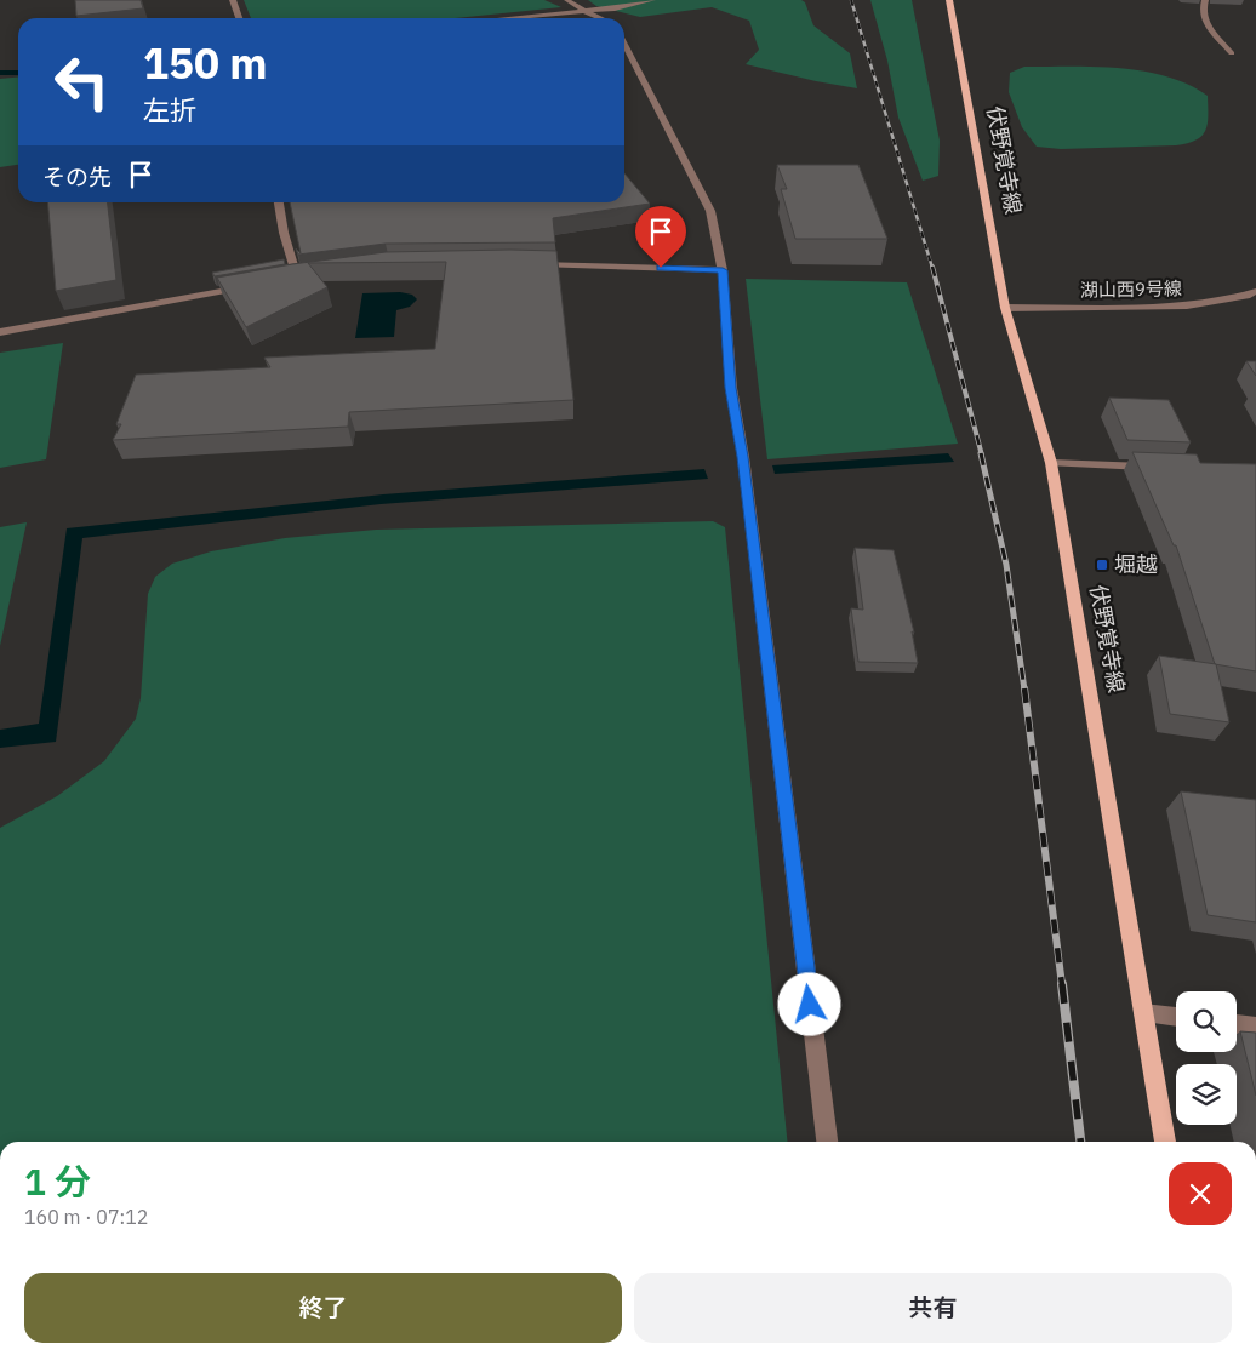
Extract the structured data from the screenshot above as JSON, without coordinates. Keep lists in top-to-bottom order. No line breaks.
{"streets":{"main road":["伏野覚寺線"],"street":["湖山西9号線"]},"crossings":[["伏野覚寺線","湖山西9号線"]],"places":{"transit":["堀越"]},"page":{"turn":["150 m","左折"],"then":"その先","heading":["1 分","160 m · 07:12"],"buttons":["終了","共有"]}}
